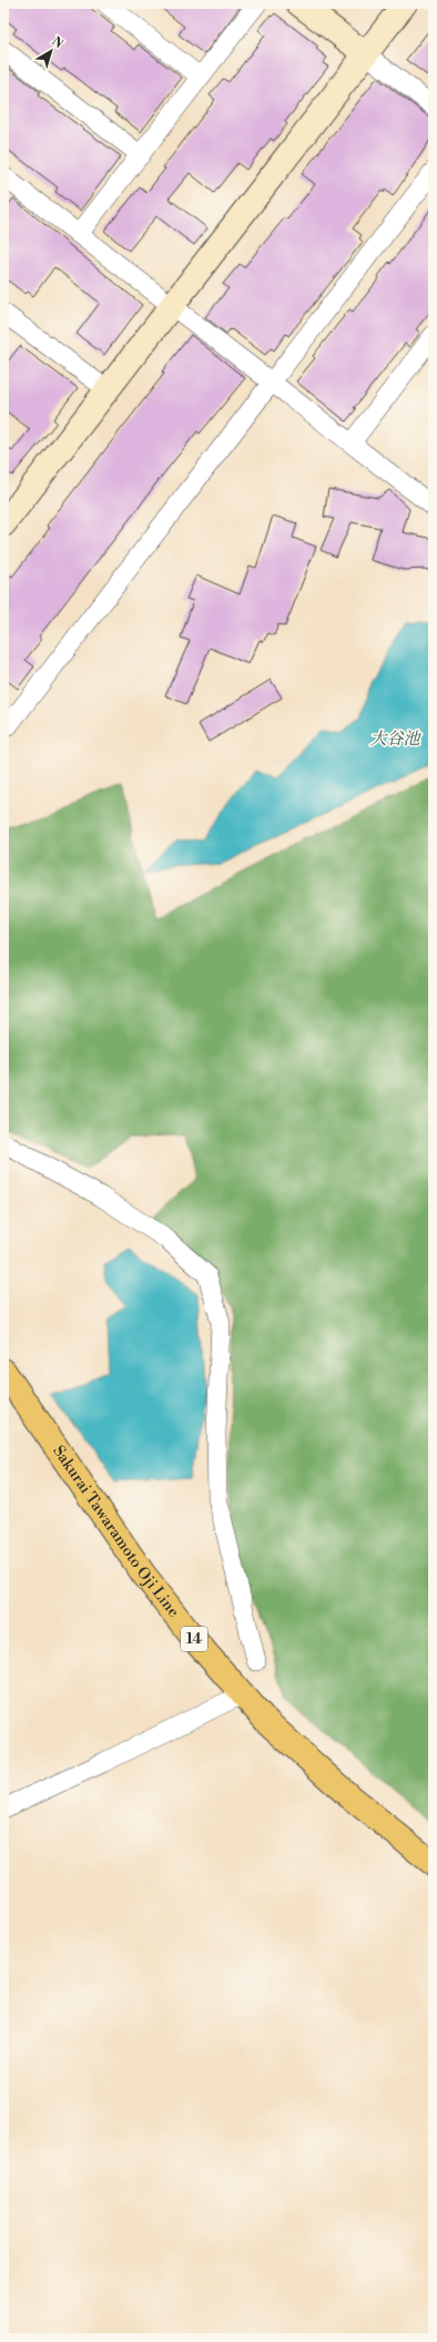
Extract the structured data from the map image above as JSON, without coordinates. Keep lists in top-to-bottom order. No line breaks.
{"streets":{"main road":["Sakurai Tawaramoto Oji Line","14"]},"water":["大谷池"],"north":"top right"}
